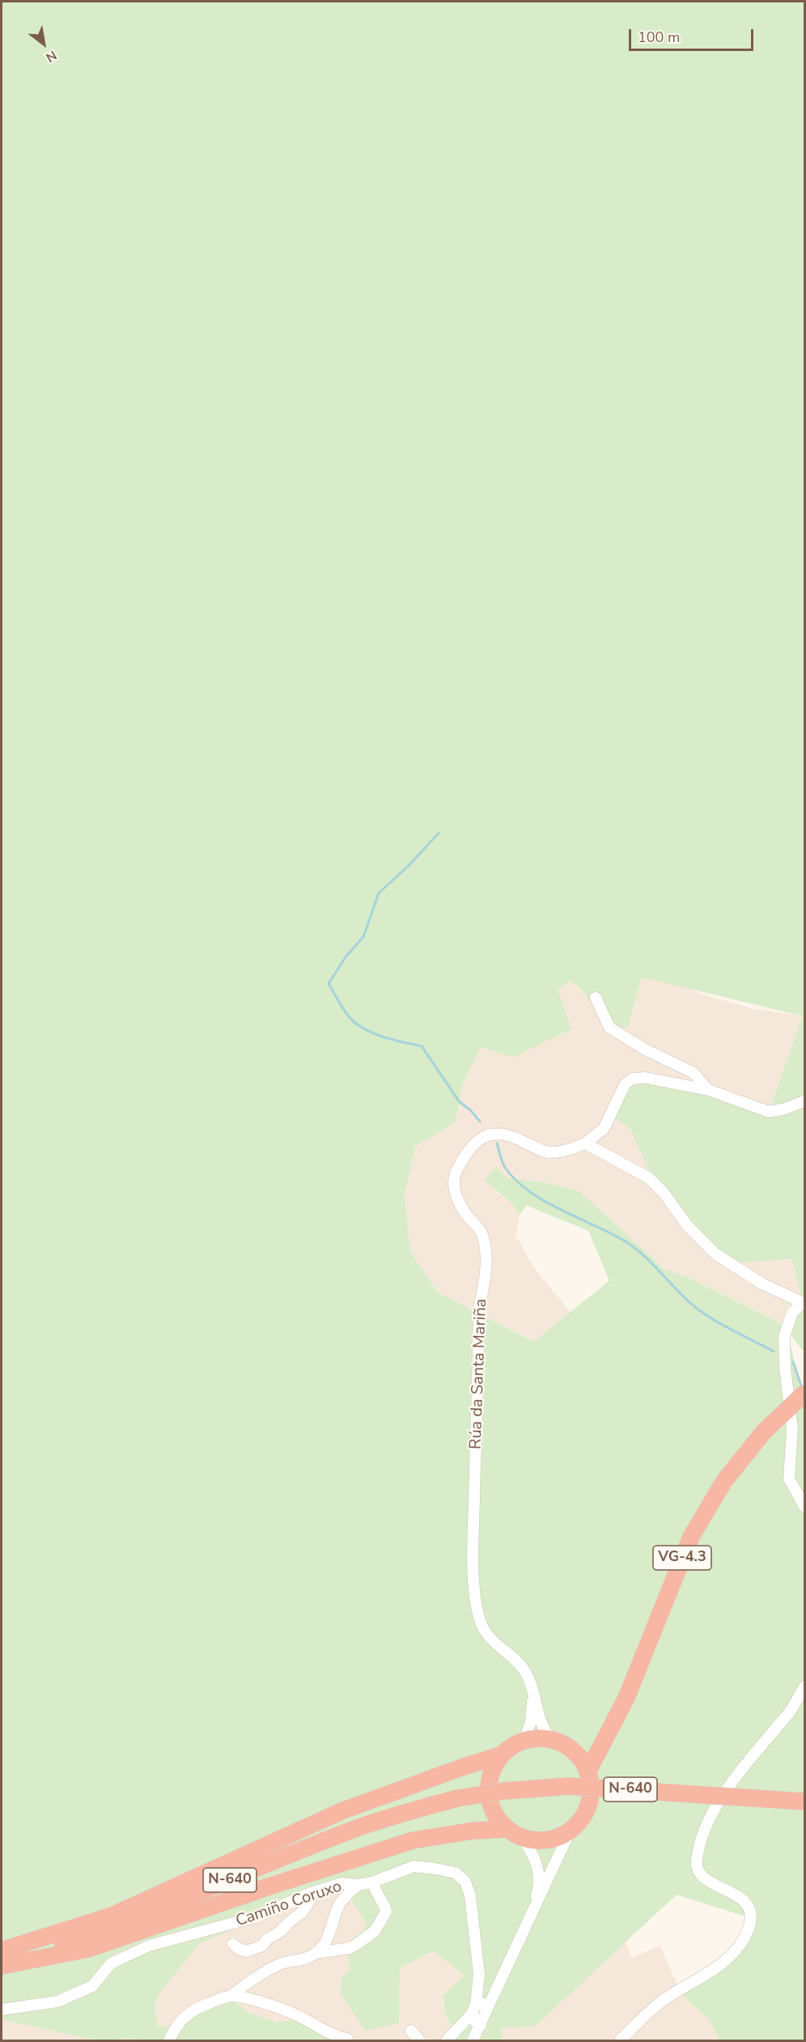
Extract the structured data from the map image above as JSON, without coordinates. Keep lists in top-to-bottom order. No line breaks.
{"streets":{"highway":["VG-4.3","N-640"],"street":["Rúa da Santa Mariña","Camiño Coruxo"]},"crossings":[["Rúa da Santa Mariña","VG-4.3"]],"scale_bar":"100 m","north":"bottom right"}
